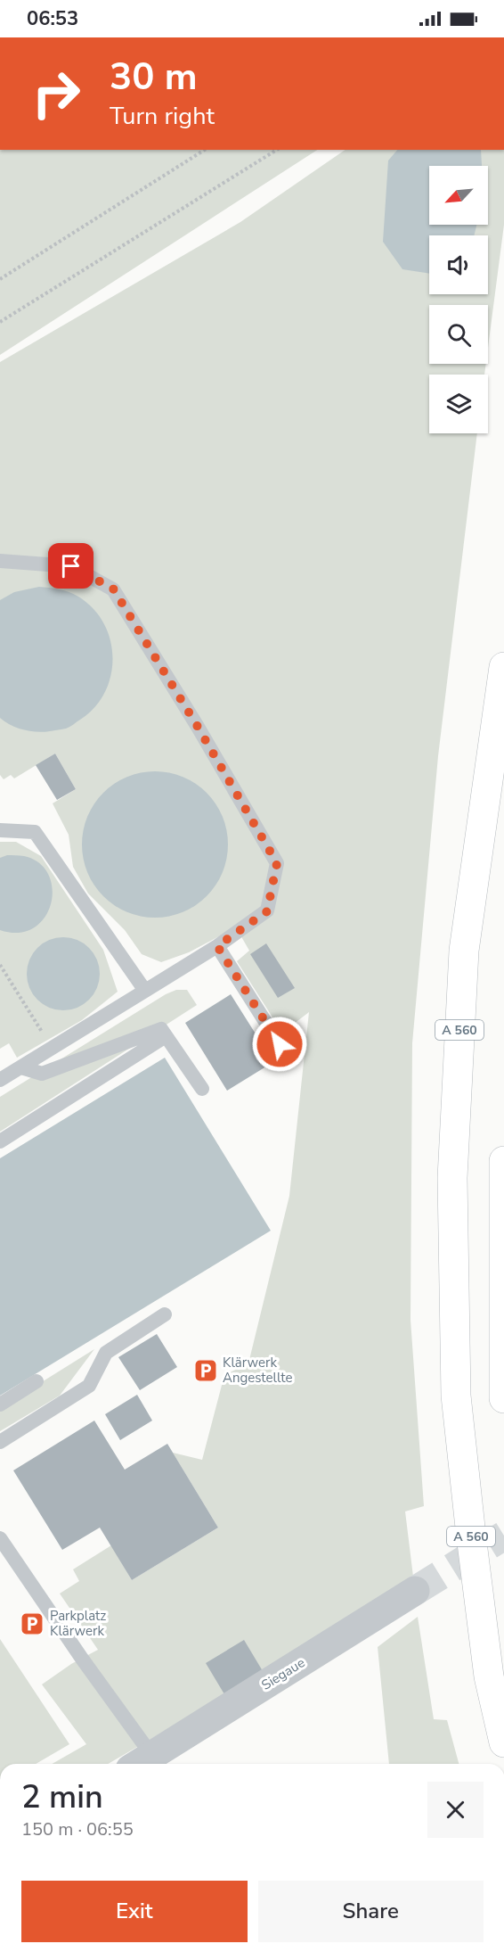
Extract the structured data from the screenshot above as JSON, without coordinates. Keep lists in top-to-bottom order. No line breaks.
{"streets":{"highway":["A 560"],"street":["Siegaue"]},"places":{"parking":["Klärwerk Angestellte","Parkplatz Klärwerk"]},"north":"bottom left","page":{"status":"06:53","turn":["30 m","Turn right"],"heading":["2 min","150 m · 06:55"],"buttons":["Exit","Share"]}}
